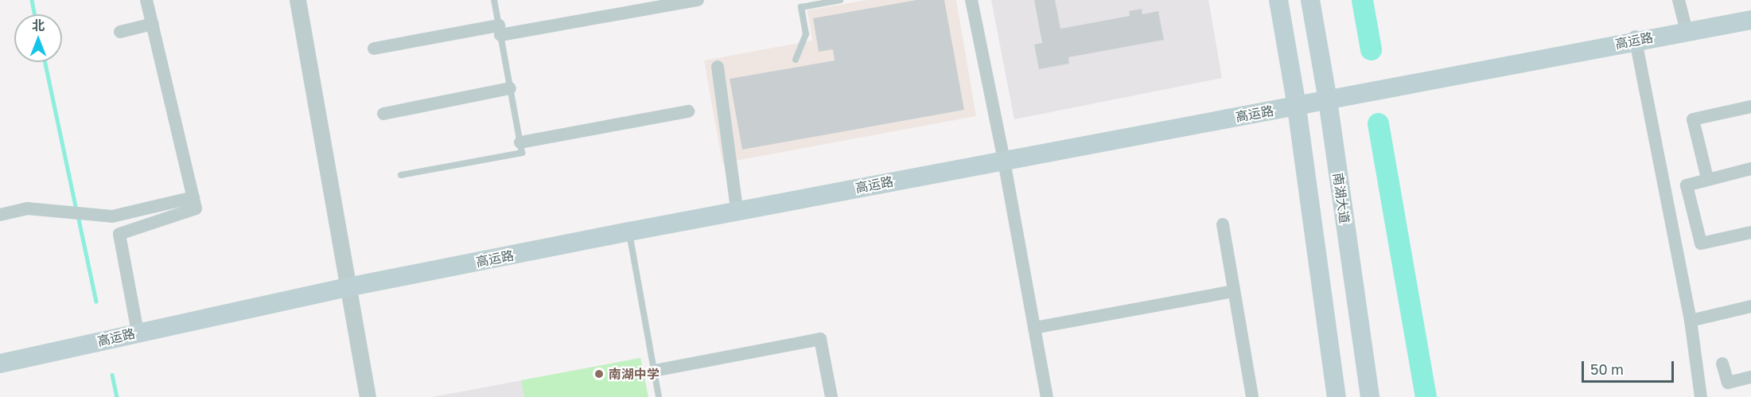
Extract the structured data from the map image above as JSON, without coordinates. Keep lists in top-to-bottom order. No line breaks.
{"streets":{"main road":["高运路","南湖大道"]},"crossings":[["高运路","南湖大道"]],"places":["南湖中学"],"scale_bar":"50 m","north":"top"}
